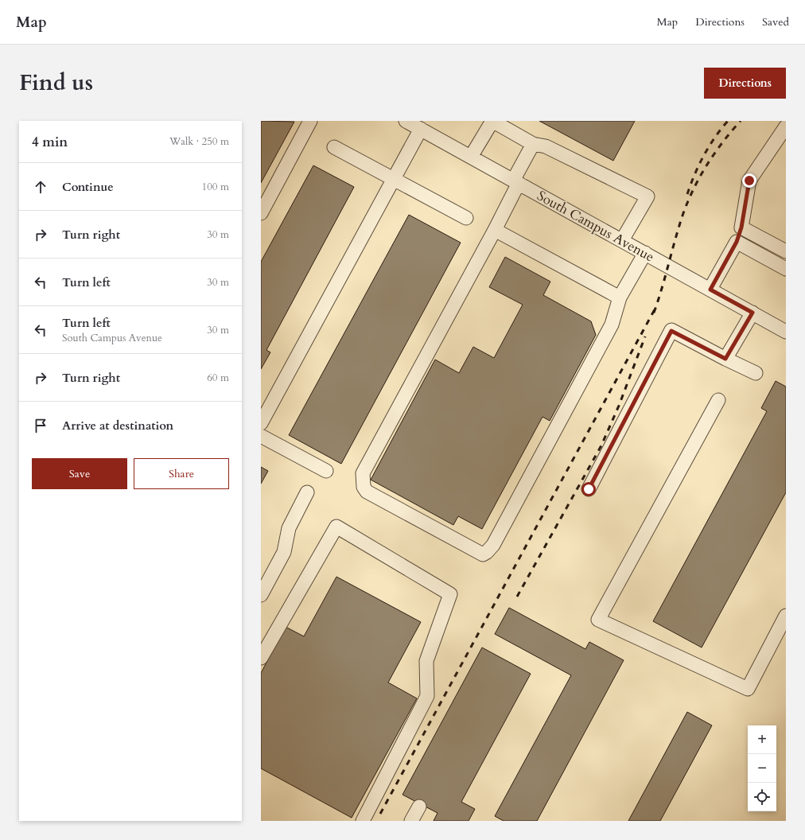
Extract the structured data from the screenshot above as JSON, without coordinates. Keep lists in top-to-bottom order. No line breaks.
{"streets":{"street":["South Campus Avenue"]},"page":{"header":"Map","nav":["Map","Directions","Saved"],"title":"Find us","buttons":["Directions",["Save","Share"]],"heading":["4 min","Walk · 250 m"],"list":[["Continue","100 m"],["Turn right","30 m"],["Turn left","30 m"],["Turn left","South Campus Avenue","30 m"],["Turn right","60 m"],"Arrive at destination"],"map_buttons":["+","−"]}}
